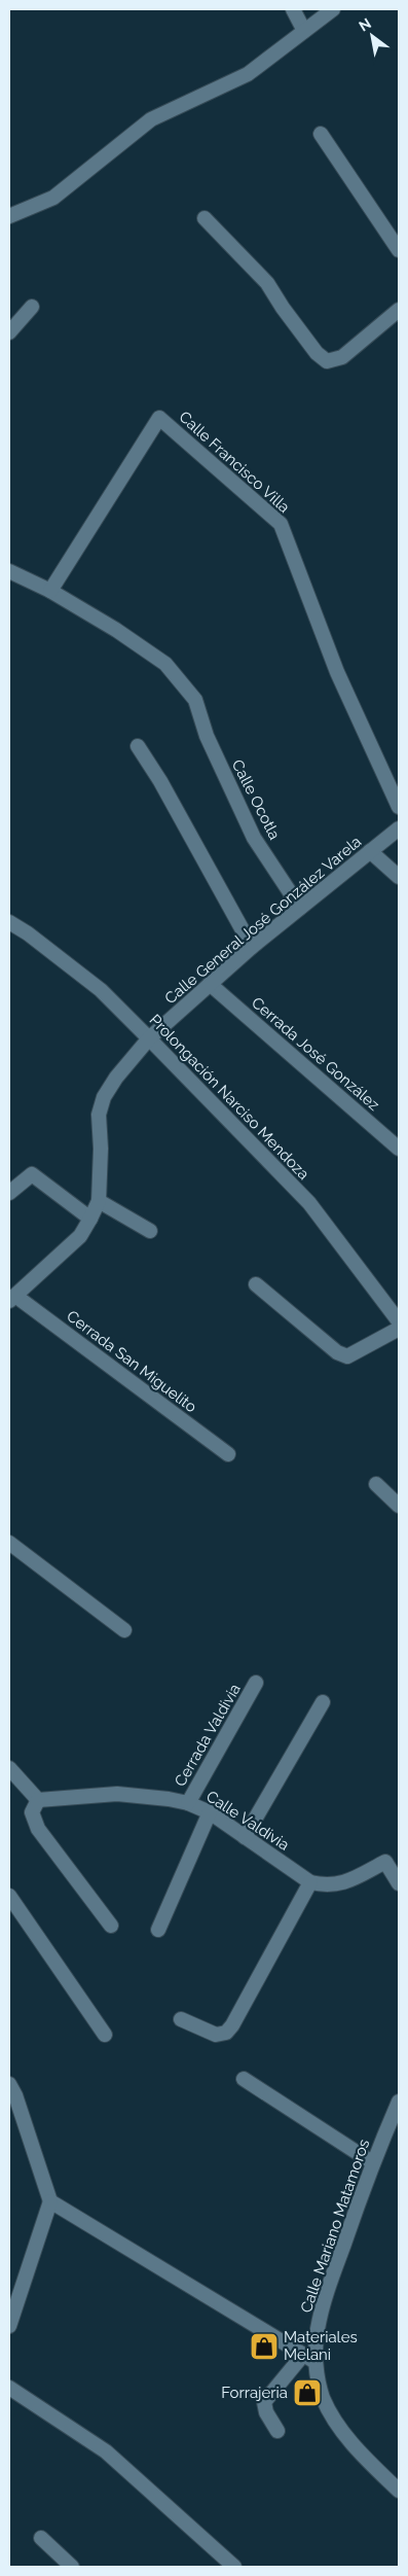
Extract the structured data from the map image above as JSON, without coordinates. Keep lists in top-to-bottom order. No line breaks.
{"streets":{"street":["Calle Francisco Villa","Calle Ocotla","Calle General José González Varela","Cerrada José González","Prolongación Narciso Mendoza","Cerrada San Miguelito","Cerrada Valdivia","Calle Valdivia","Calle Mariano Matamoros"]},"crossings":[["Calle Francisco Villa","Calle Ocotla"],["Calle Ocotla","Calle General José González Varela"],["Calle General José González Varela","Cerrada José González"],["Calle General José González Varela","Prolongación Narciso Mendoza"],["Cerrada Valdivia","Calle Valdivia"]],"places":{"shop":["Materiales Melani","Forrajeria"]},"north":"top left"}
